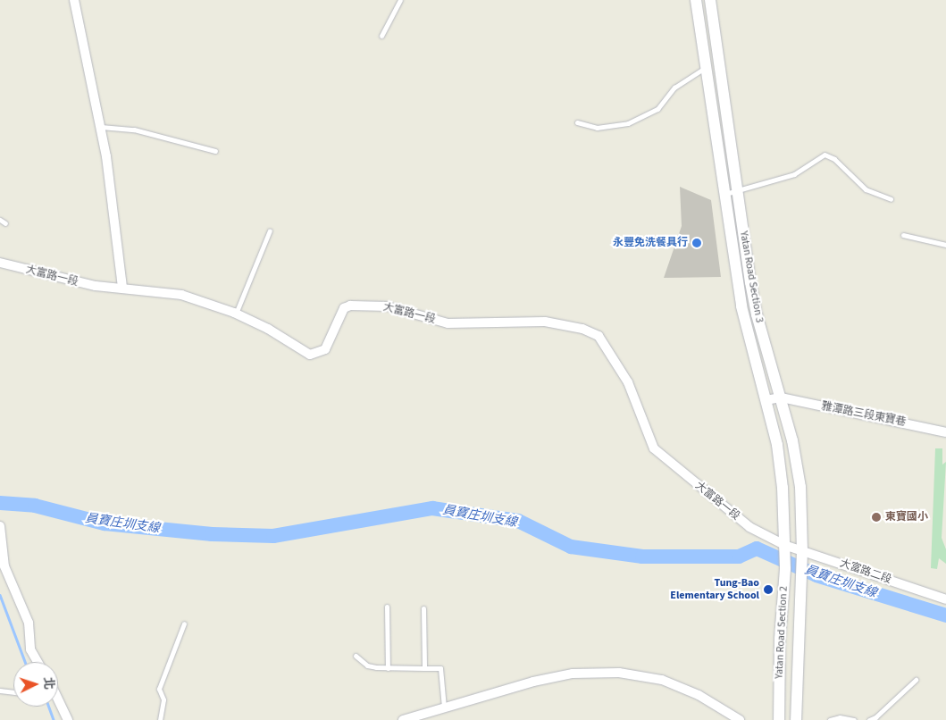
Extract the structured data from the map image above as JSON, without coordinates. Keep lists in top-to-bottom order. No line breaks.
{"streets":{"street":["大富路一段","Yatan Road Section 3","雅潭路三段東寶巷","大富路二段","Yatan Road Section 2"]},"crossings":[["大富路一段","Yatan Road Section 3"],["大富路一段","大富路二段"],["大富路一段","Yatan Road Section 2"],["Yatan Road Section 3","雅潭路三段東寶巷"],["Yatan Road Section 3","大富路二段"],["Yatan Road Section 3","Yatan Road Section 2"],["大富路二段","Yatan Road Section 2"]],"water":["員寶庄圳支線"],"places":["永豐免洗餐具行","東寶國小","Tung-Bao Elementary School"],"north":"right"}
